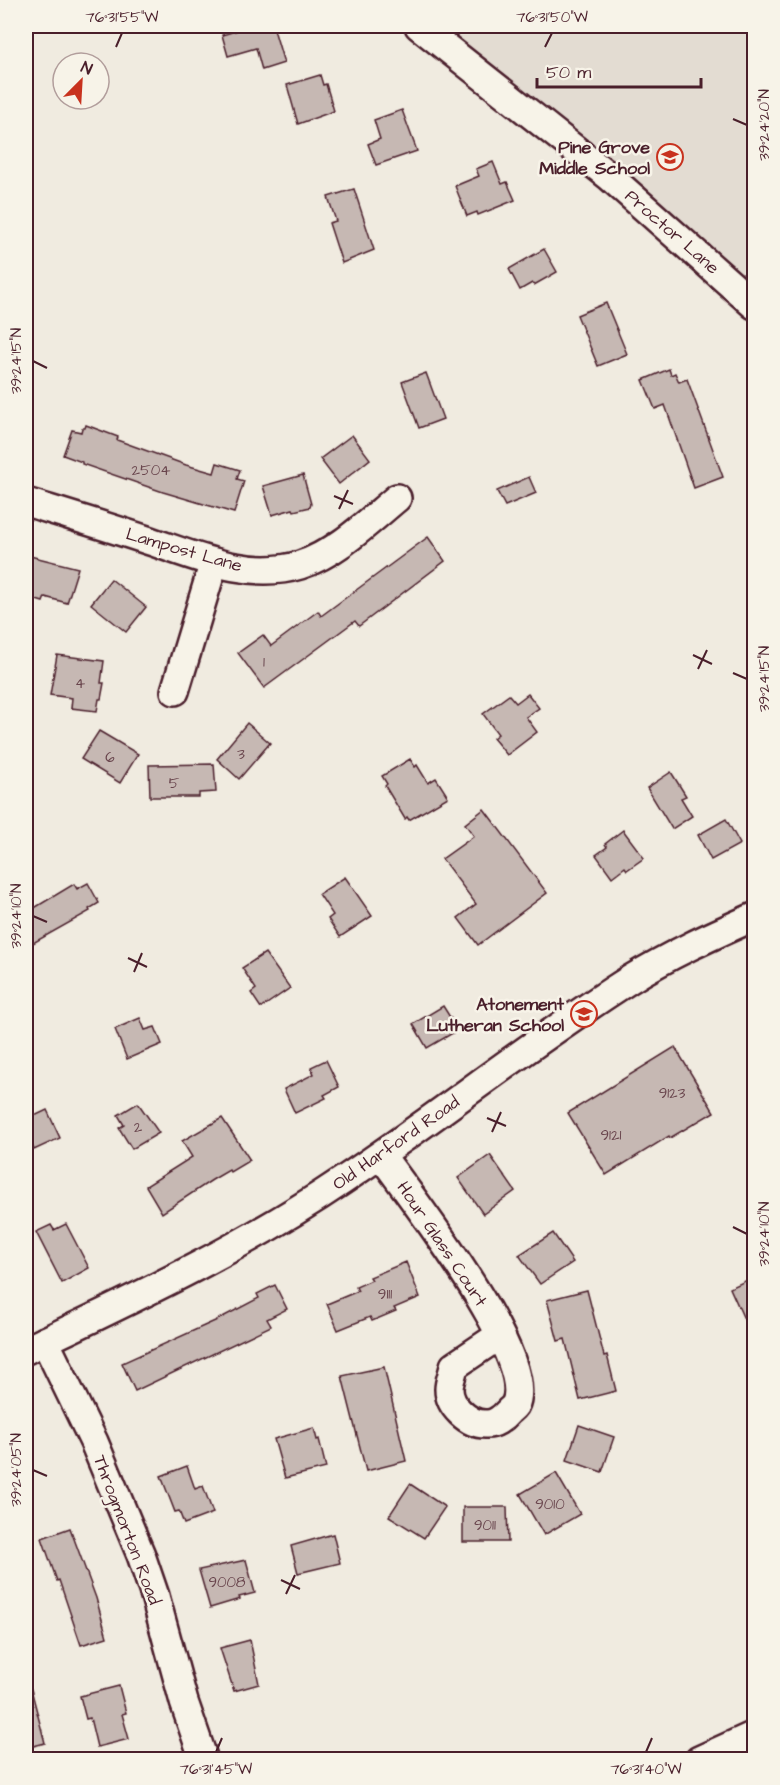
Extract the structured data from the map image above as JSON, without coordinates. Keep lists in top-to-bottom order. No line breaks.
{"streets":{"street":["Proctor Lane","Lampost Lane","Old Harford Road","Hour Glass Court","Throgmorton Road"]},"crossings":[["Old Harford Road","Hour Glass Court"],["Old Harford Road","Throgmorton Road"]],"places":{"school or university":["Pine Grove Middle School","Atonement Lutheran School"]},"house_numbers":["2504","1","4","3","6","5","9123","2","9121","9111","9010","9011","9008"],"scale_bar":"50 m","north":"top right","coordinates":["76°31'55\"W","76°31'50\"W","39°24'20\"N","39°24'15\"N","39°24'10\"N","39°24'05\"N","76°31'45\"W","76°31'40\"W"]}
